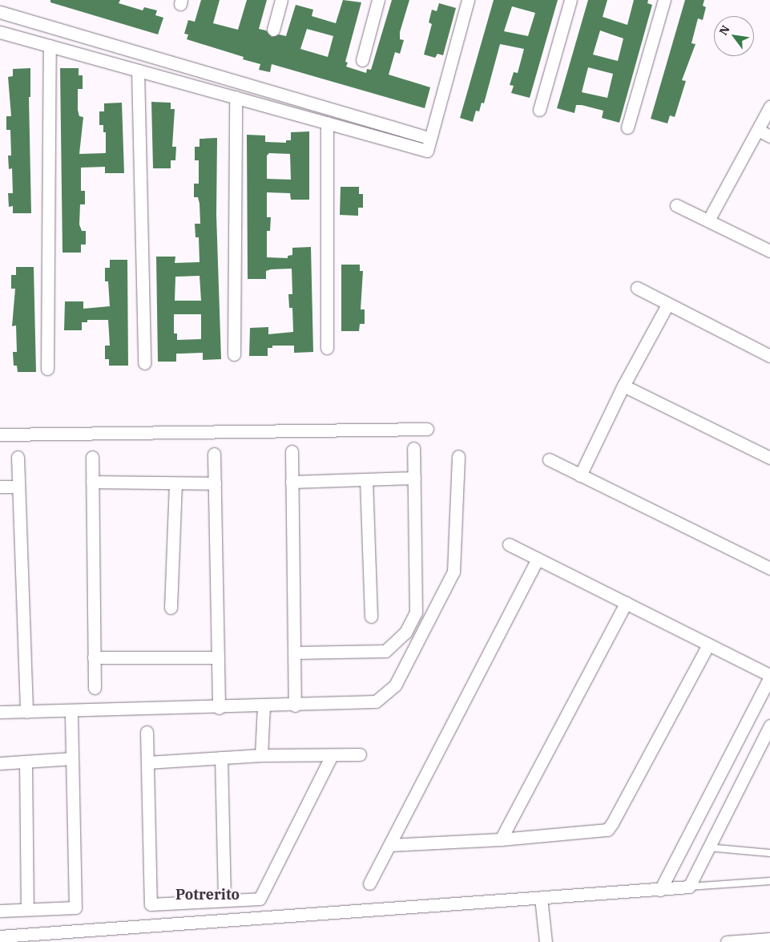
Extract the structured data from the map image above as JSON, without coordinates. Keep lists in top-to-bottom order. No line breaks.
{"districts":["Potrerito"],"north":"top left"}
